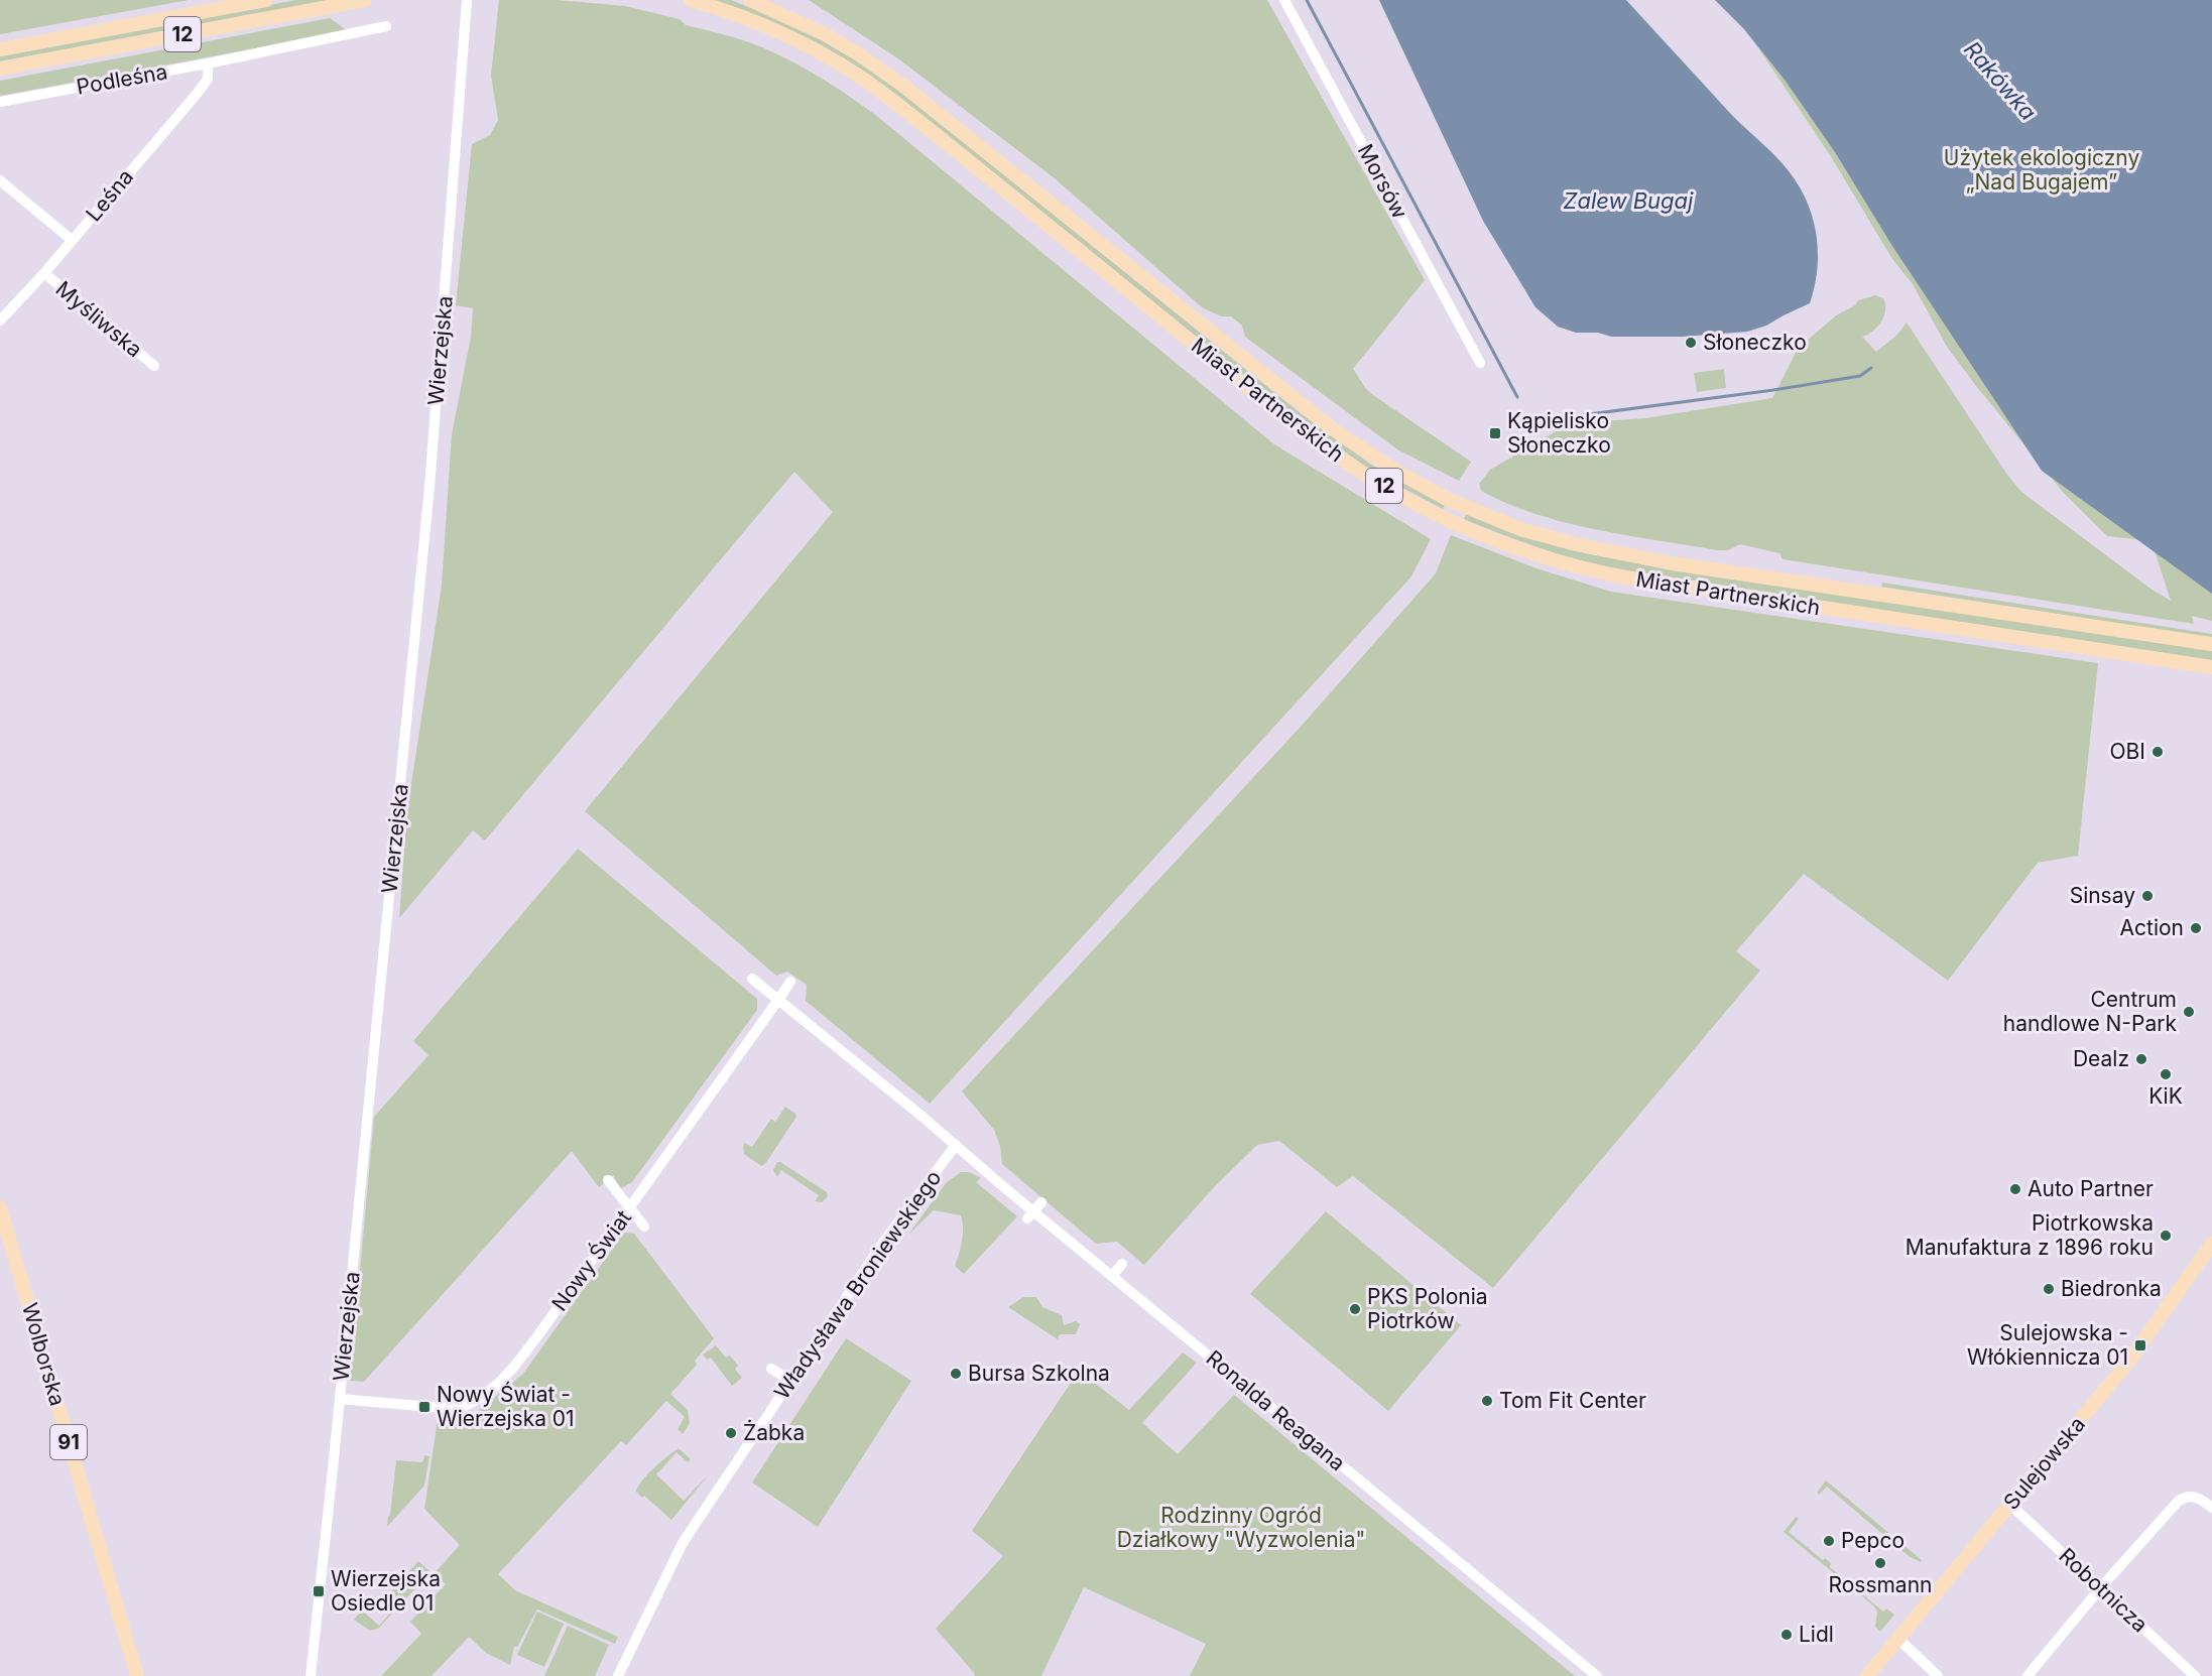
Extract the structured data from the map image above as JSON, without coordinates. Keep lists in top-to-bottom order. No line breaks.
{"streets":{"main road":["12","Miast Partnerskich","Wolborska","91","Sulejowska"],"street":["Podleśna","Morsów","Leśna","Myśliwska","Wierzejska","Nowy Świat","Władysława Broniewskiego","Ronalda Reagana","Robotnicza"]},"crossings":[["Podleśna","Leśna"],["Leśna","Myśliwska"],["Wierzejska","Nowy Świat"],["Władysława Broniewskiego","Ronalda Reagana"],["Sulejowska","Robotnicza"]],"water":["Rakówka","Zalew Bugaj"],"parks":["Użytek ekologiczny „Nad Bugajem”","Rodzinny Ogród Działkowy \"Wyzwolenia\""],"places":{"other":["Słoneczko","OBI","Sinsay","Action","Centrum handlowe N-Park","Dealz","KiK","Auto Partner","Piotrkowska Manufaktura z 1896 roku","Biedronka","PKS Polonia Piotrków","Bursa Szkolna","Tom Fit Center","Żabka","Pepco","Rossmann","Lidl"],"transit":["Kąpielisko Słoneczko","Sulejowska - Włókiennicza 01","Nowy Świat - Wierzejska 01","Wierzejska Osiedle 01"]}}
